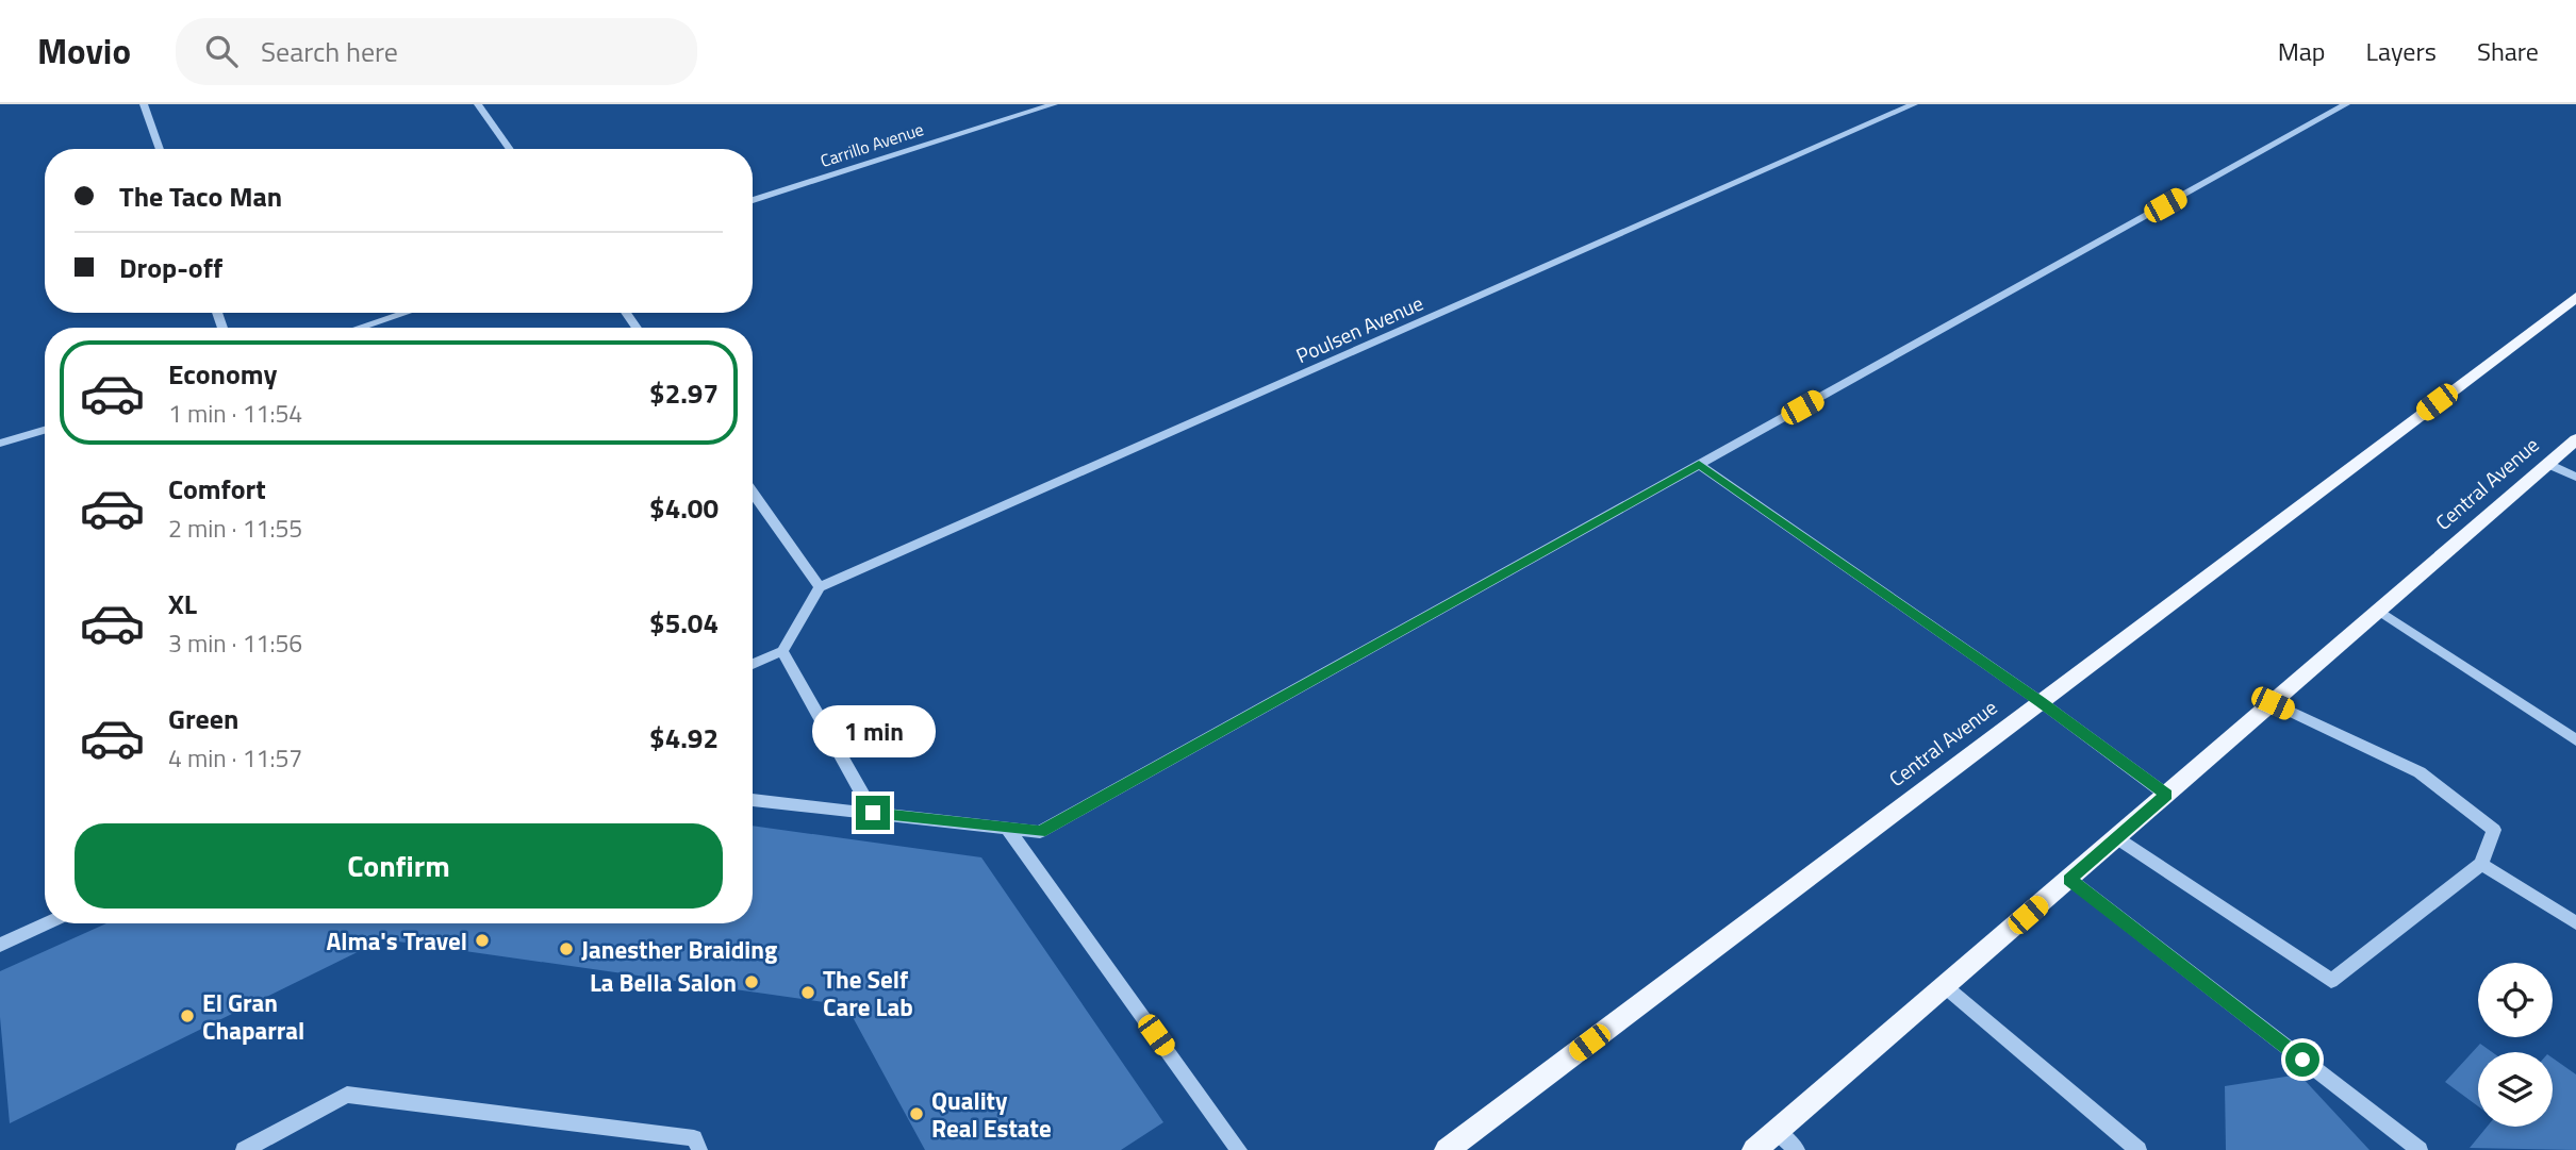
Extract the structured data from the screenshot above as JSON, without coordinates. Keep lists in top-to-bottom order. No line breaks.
{"streets":{"main road":["Central Avenue"],"street":["Carrillo Avenue","Poulsen Avenue"]},"places":["Alma's Travel","Janesther Braiding","La Bella Salon","The Self Care Lab","El Gran Chaparral","Quality Real Estate"],"page":{"header":"Movio","search":"Search here","nav":["Map","Layers","Share"],"banner":["The Taco Man","Drop-off"],"list":[{"name":"Economy","note":"1 min · 11:54","value":"$2.97"},{"name":"Comfort","note":"2 min · 11:55","value":"$4.00"},{"name":"XL","note":"3 min · 11:56","value":"$5.04"},{"name":"Green","note":"4 min · 11:57","value":"$4.92"}],"bubble":"1 min","buttons":"Confirm"}}
